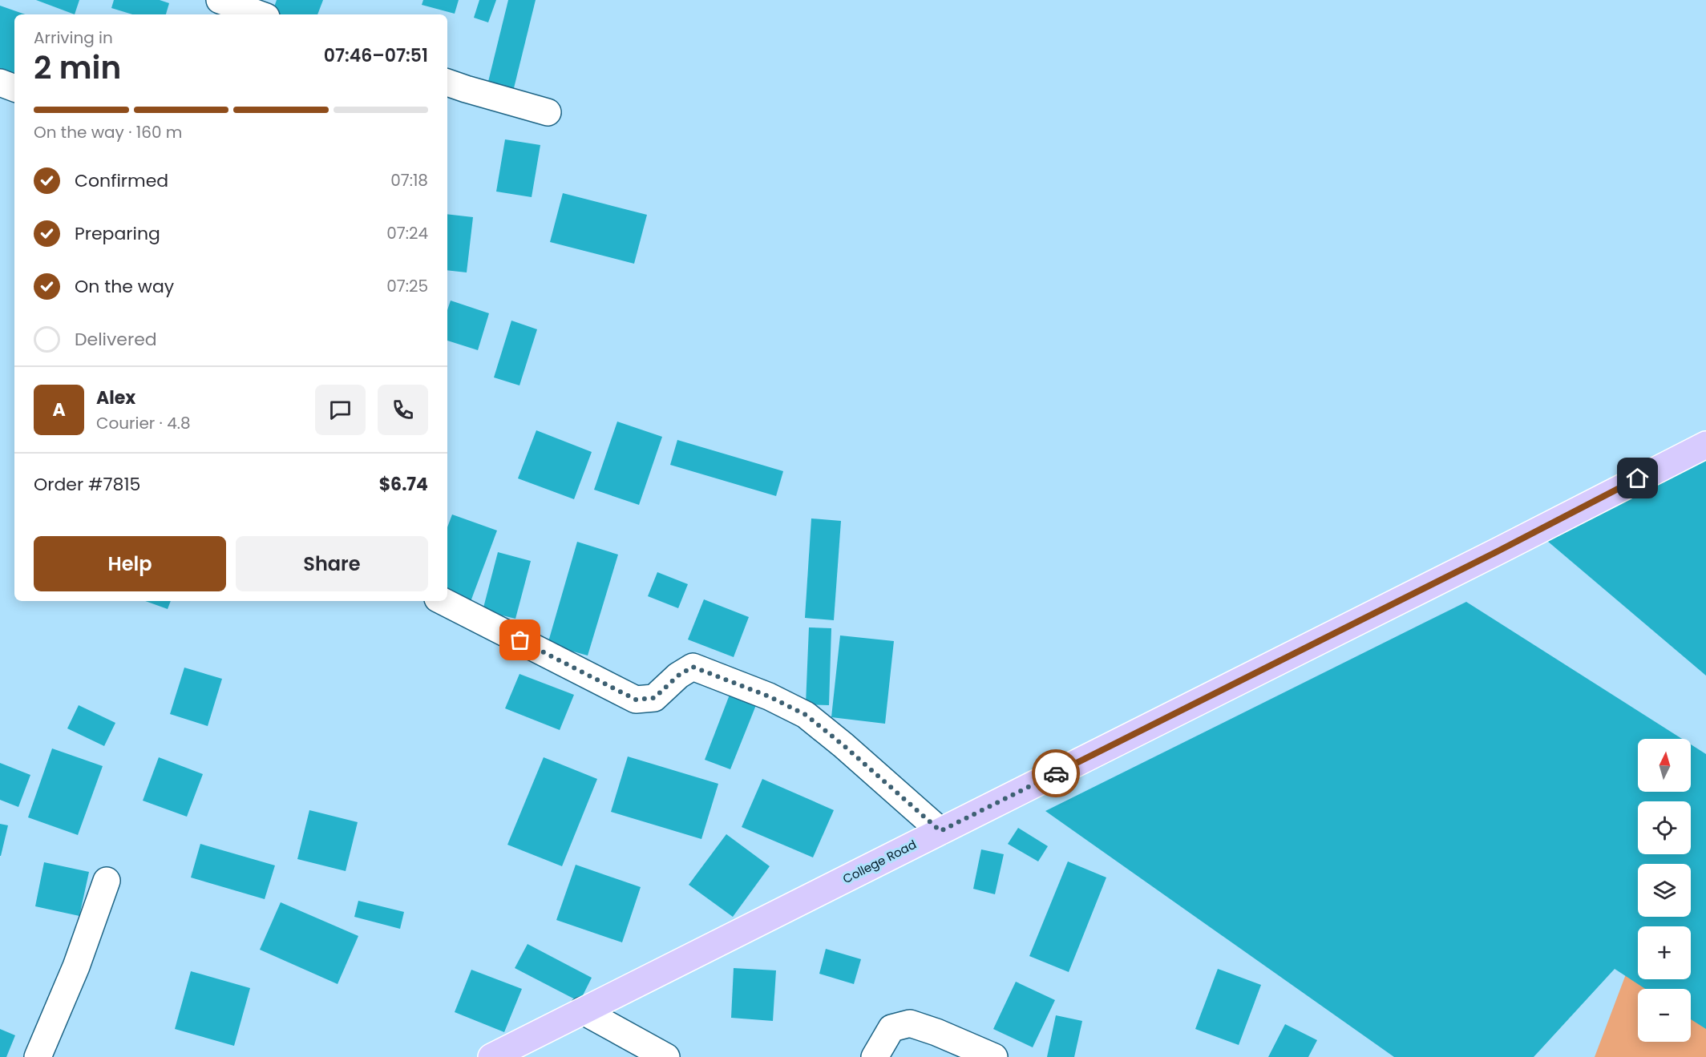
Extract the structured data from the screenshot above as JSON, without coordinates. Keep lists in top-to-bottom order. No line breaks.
{"streets":{"main road":["College Road"]},"north":"top","page":{"heading":["2 min","Arriving in","07:46–07:51"],"panel":["Alex","Courier · 4.8","Order #7815","$6.74"],"bar":"On the way · 160 m","list":[["Confirmed","07:18"],["Preparing","07:24"],["On the way","07:25"],"Delivered"],"round":"A","buttons":["Help","Share"],"map_buttons":["+","−"]}}
